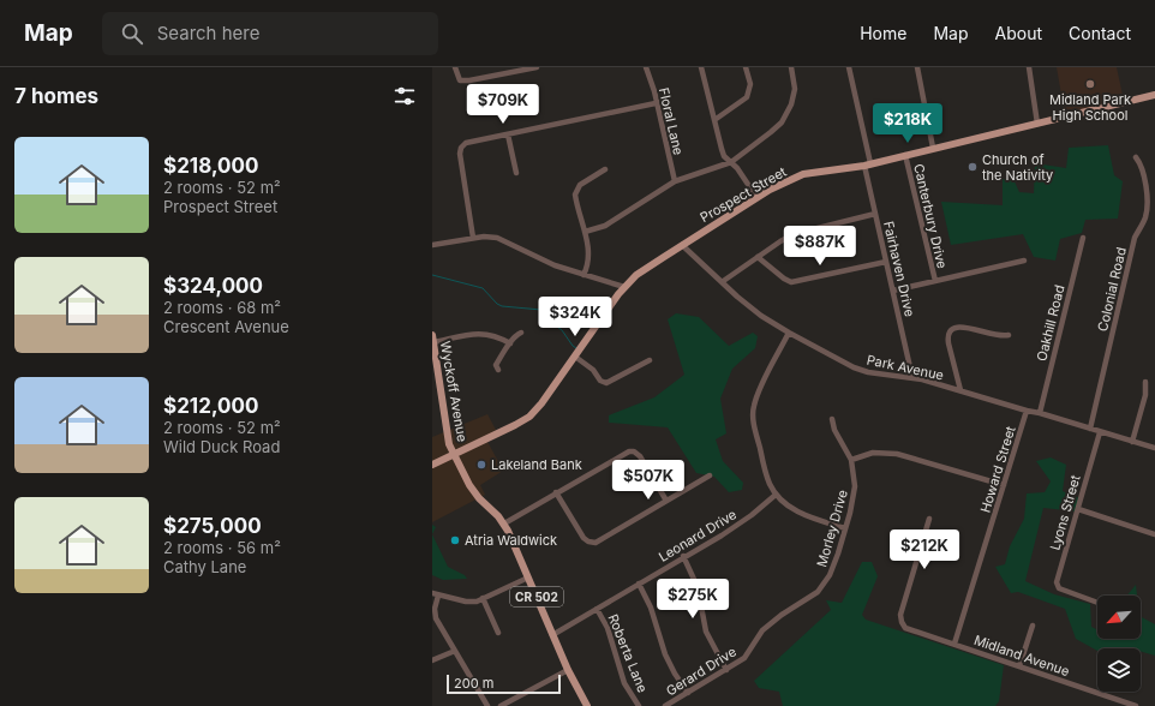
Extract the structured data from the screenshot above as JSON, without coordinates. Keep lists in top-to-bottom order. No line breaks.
{"streets":{"main road":["Prospect Street","Wyckoff Avenue","CR 502"],"street":["Floral Lane","Canterbury Drive","Fairhaven Drive","Colonial Road","Oakhill Road","Park Avenue","Howard Street","Lyons Street","Morley Drive","Leonard Drive","Roberta Lane","Midland Avenue","Gerard Drive"]},"crossings":[["Prospect Street","Canterbury Drive"],["Prospect Street","Fairhaven Drive"],["Prospect Street","Park Avenue"],["Prospect Street","Wyckoff Avenue"],["Fairhaven Drive","Park Avenue"],["Colonial Road","Park Avenue"],["Oakhill Road","Park Avenue"],["Park Avenue","Howard Street"],["Park Avenue","Lyons Street"],["Wyckoff Avenue","Leonard Drive"],["Howard Street","Midland Avenue"],["Morley Drive","Gerard Drive"],["Leonard Drive","Roberta Lane"]],"places":["Midland Park High School","Church of the Nativity","Lakeland Bank","Atria Waldwick"],"scale_bar":"200 m","north":"bottom left","page":{"header":"Map","search":"Search here","nav":["Home","Map","About","Contact"],"heading":"7 homes","price":["$709K","$218K","$887K","$324K","$507K","$212K","$275K"],"list":[{"name":"$218,000","note":"2 rooms · 52 m² · Prospect Street"},{"name":"$324,000","note":"2 rooms · 68 m² · Crescent Avenue"},{"name":"$212,000","note":"2 rooms · 52 m² · Wild Duck Road"},{"name":"$275,000","note":"2 rooms · 56 m² · Cathy Lane"}],"scale":"200 m"}}
